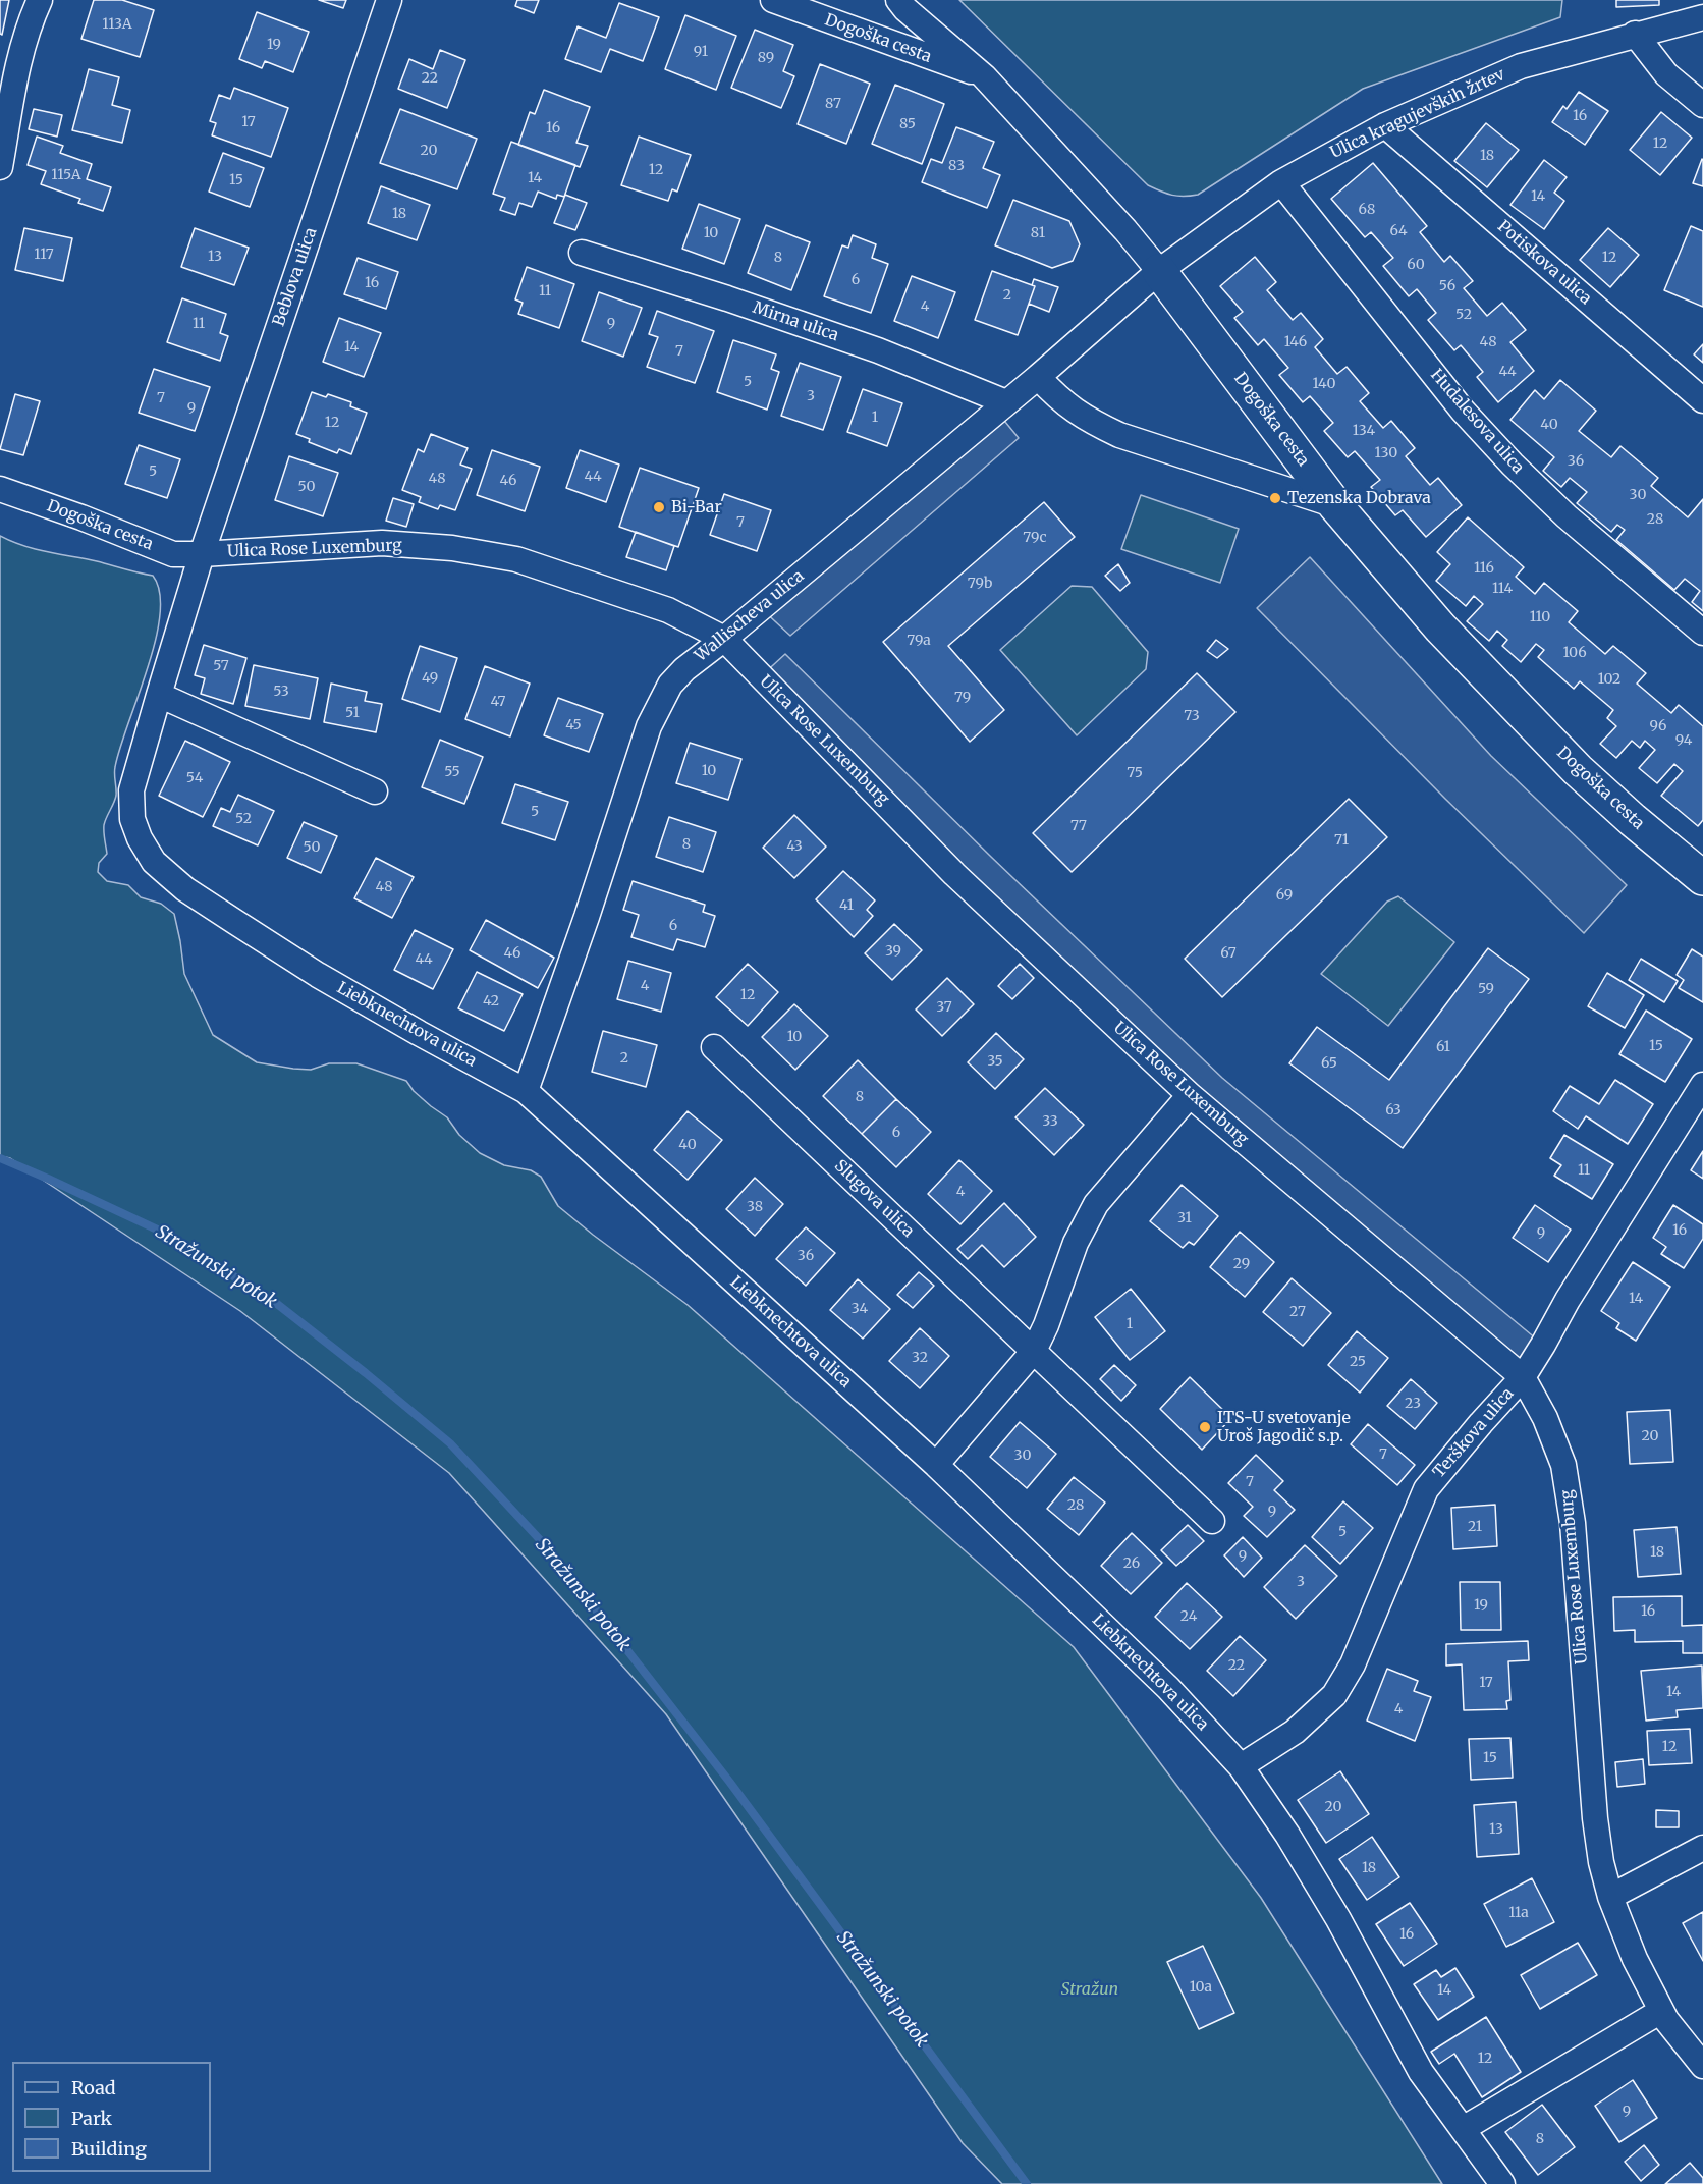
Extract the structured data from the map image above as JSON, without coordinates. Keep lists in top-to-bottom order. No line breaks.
{"streets":{"street":["Dogoška cesta","Ulica kragujevških žrtev","Potiskova ulica","Beblova ulica","Mirna ulica","Hudalesova ulica","Ulica Rose Luxemburg","Wallischeva ulica","Liebknechtova ulica","Slugova ulica","Terškova ulica"]},"crossings":[["Dogoška cesta","Ulica kragujevških žrtev"],["Dogoška cesta","Beblova ulica"],["Dogoška cesta","Ulica Rose Luxemburg"],["Dogoška cesta","Wallischeva ulica"],["Dogoška cesta","Liebknechtova ulica"],["Ulica kragujevških žrtev","Potiskova ulica"],["Ulica kragujevških žrtev","Hudalesova ulica"],["Ulica kragujevških žrtev","Wallischeva ulica"],["Beblova ulica","Ulica Rose Luxemburg"],["Beblova ulica","Liebknechtova ulica"],["Mirna ulica","Wallischeva ulica"],["Ulica Rose Luxemburg","Wallischeva ulica"],["Ulica Rose Luxemburg","Liebknechtova ulica"],["Ulica Rose Luxemburg","Terškova ulica"],["Wallischeva ulica","Liebknechtova ulica"],["Liebknechtova ulica","Terškova ulica"]],"water":["Stražunski potok"],"parks":["Stražun"],"places":["Tezenska Dobrava","Bi-Bar","ITS-U svetovanje Uroš Jagodič s.p."],"house_numbers":["113A","19","91","89","22","87","16","17","85","16","12","20","18","83","12","115A","14","15","14","68","18","64","10","81","117","13","8","12","60","6","16","56","11","2","4","52","11","9","146","48","14","7","44","5","140","3","7","9","1","12","40","134","130","36","5","44","48","46","50","30","28","7","79c","116","79b","114","110","79a","106","57","49","102","53","79","47","51","73","45","96","94","10","55","75","54","5","52","77","71","8","43","50","48","69","41","6","39","46","67","44","4","59","12","42","37","10","15","61","2","35","65","8","63","33","6","40","11","4","38","31","16","9","36","29","14","34","27","1","32","25","23","20","7","30","7","28","9","21","5","18","9","26","3","19","16","24","22","17","14","4","12","15","20","13","18","11a","16","10a","14","12","9","8"],"legend":["Road","Park","Building"]}
